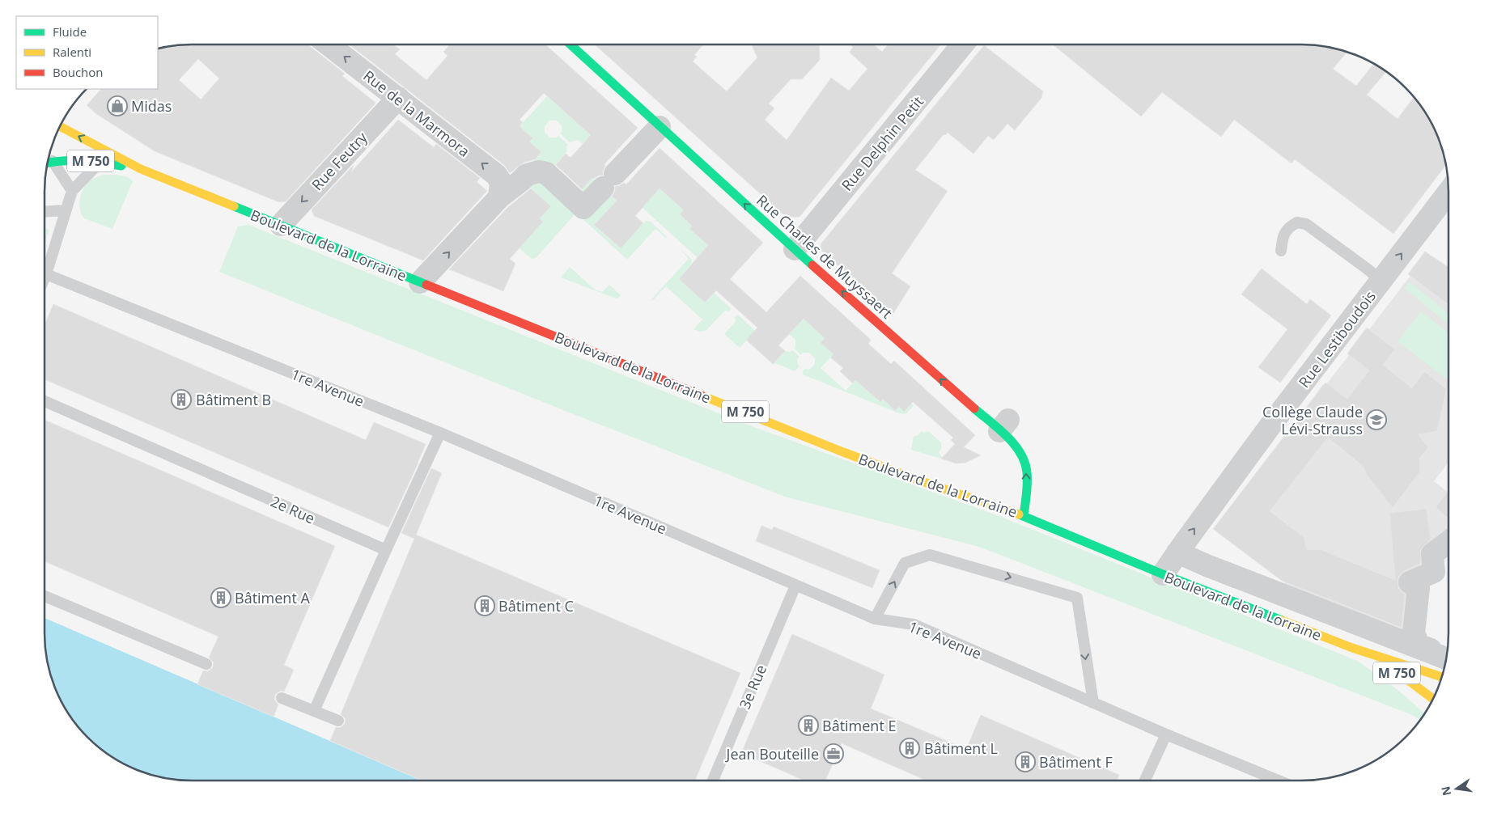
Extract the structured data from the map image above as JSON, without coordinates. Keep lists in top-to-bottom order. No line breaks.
{"streets":{"main road":["M 750","Boulevard de la Lorraine","Rue Charles de Muyssaert"],"street":["Rue de la Marmora","Rue Delphin Petit","Rue Feutry","Rue Lestiboudois"],"lane":["1re Avenue","2e Rue","3e Rue"]},"crossings":[["Rue de la Marmora","Rue Feutry"],["Rue Delphin Petit","Rue Charles de Muyssaert"],["Rue Feutry","Boulevard de la Lorraine"],["Boulevard de la Lorraine","Rue Charles de Muyssaert"],["Boulevard de la Lorraine","Rue Lestiboudois"],["1re Avenue","3e Rue"]],"one_way":["Rue de la Marmora","Rue Charles de Muyssaert","Rue Lestiboudois"],"places":{"shop":["Midas"],"building":["Bâtiment B","Bâtiment A","Bâtiment C","Bâtiment E","Bâtiment L","Bâtiment F"],"school or university":["Collège Claude Lévi-Strauss"],"office":["Jean Bouteille"]},"legend":["Fluide","Ralenti","Bouchon"],"north":"left"}
